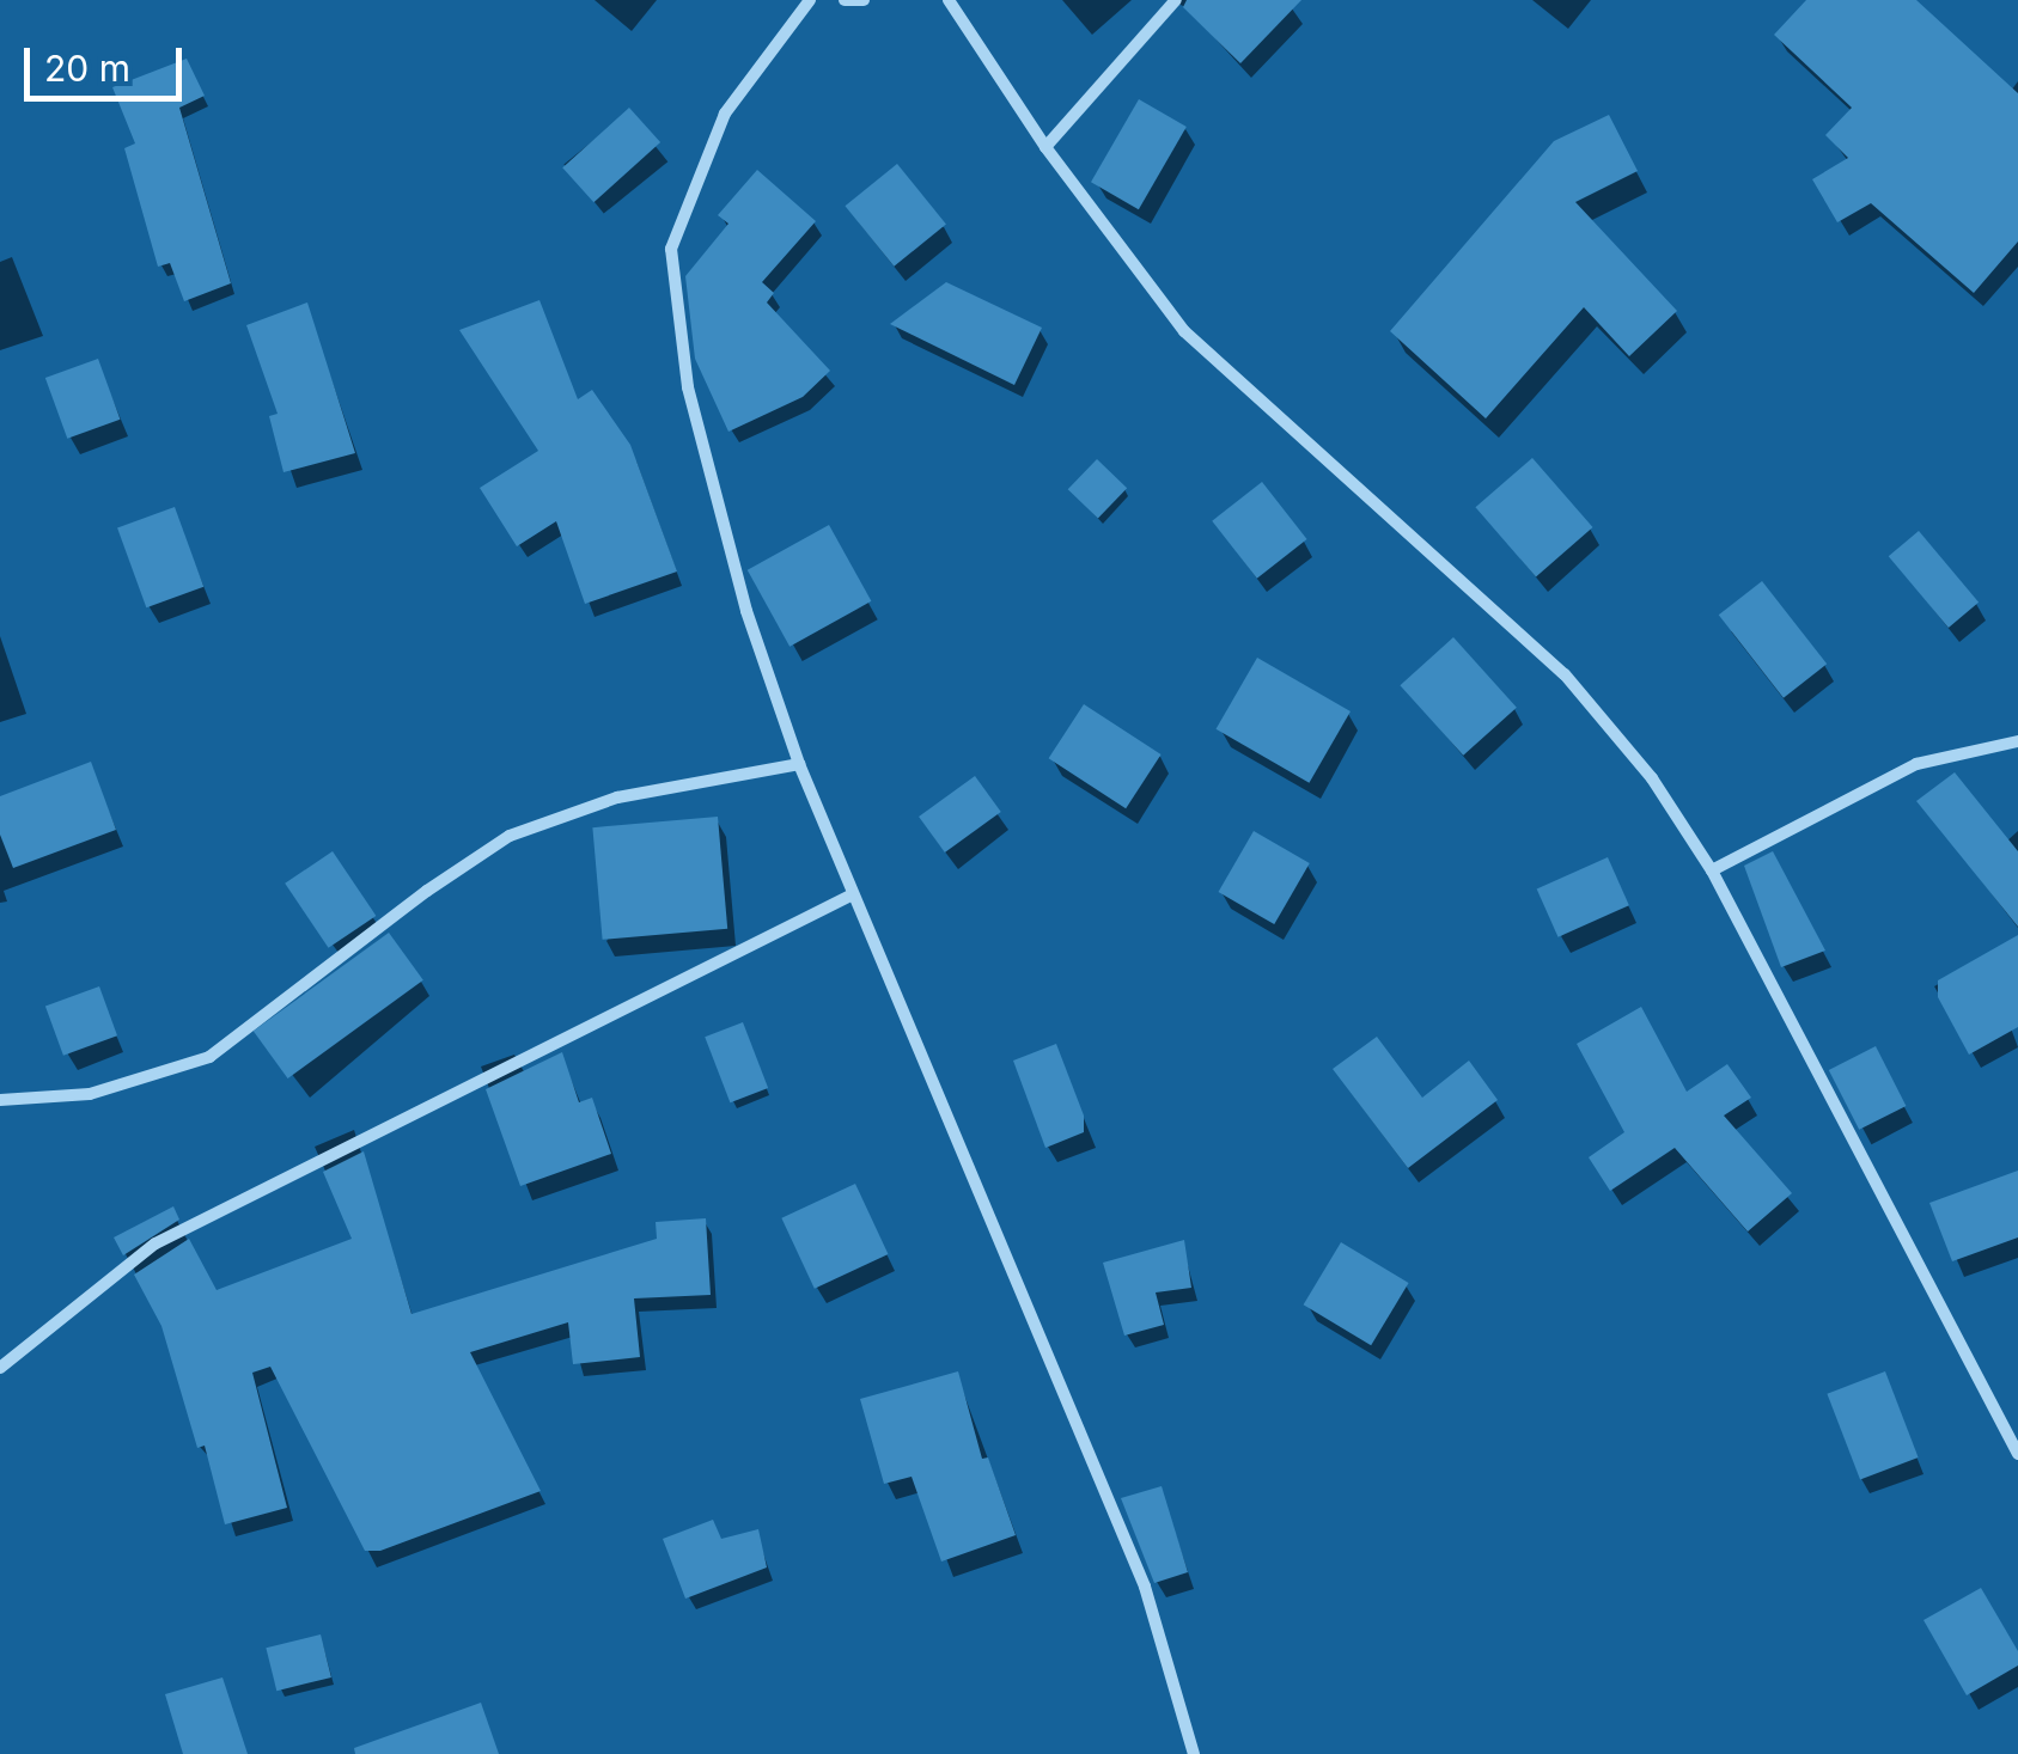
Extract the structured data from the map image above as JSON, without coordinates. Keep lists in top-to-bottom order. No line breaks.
{"scale_bar":"20 m"}
